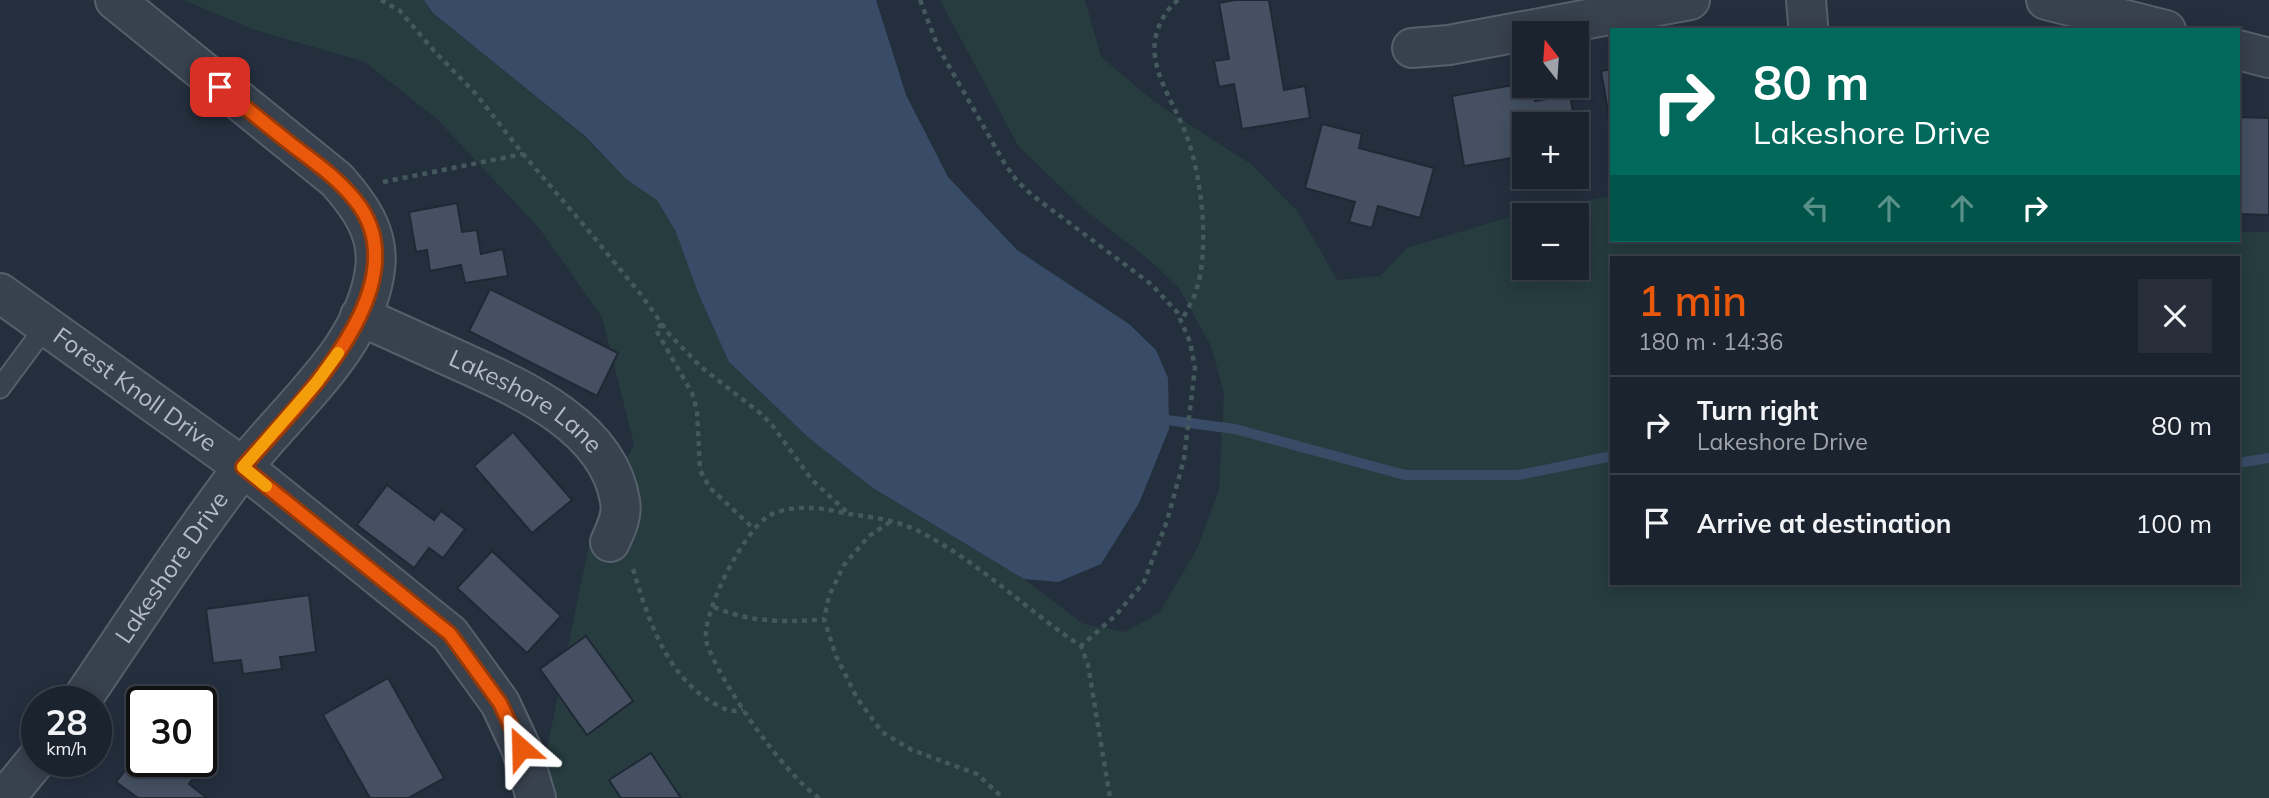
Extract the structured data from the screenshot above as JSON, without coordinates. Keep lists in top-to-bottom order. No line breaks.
{"streets":{"street":["Forest Knoll Drive","Lakeshore Lane","Lakeshore Drive"]},"crossings":[["Forest Knoll Drive","Lakeshore Drive"],["Lakeshore Lane","Lakeshore Drive"]],"north":"top","page":{"map_buttons":["+","−"],"turn":["80 m","Lakeshore Drive"],"heading":["1 min","180 m · 14:36"],"list":[{"name":"Turn right","note":"Lakeshore Drive","value":"80 m"},{"name":"Arrive at destination","value":"100 m"}],"speed":"28 km/h","limit":"30"}}
